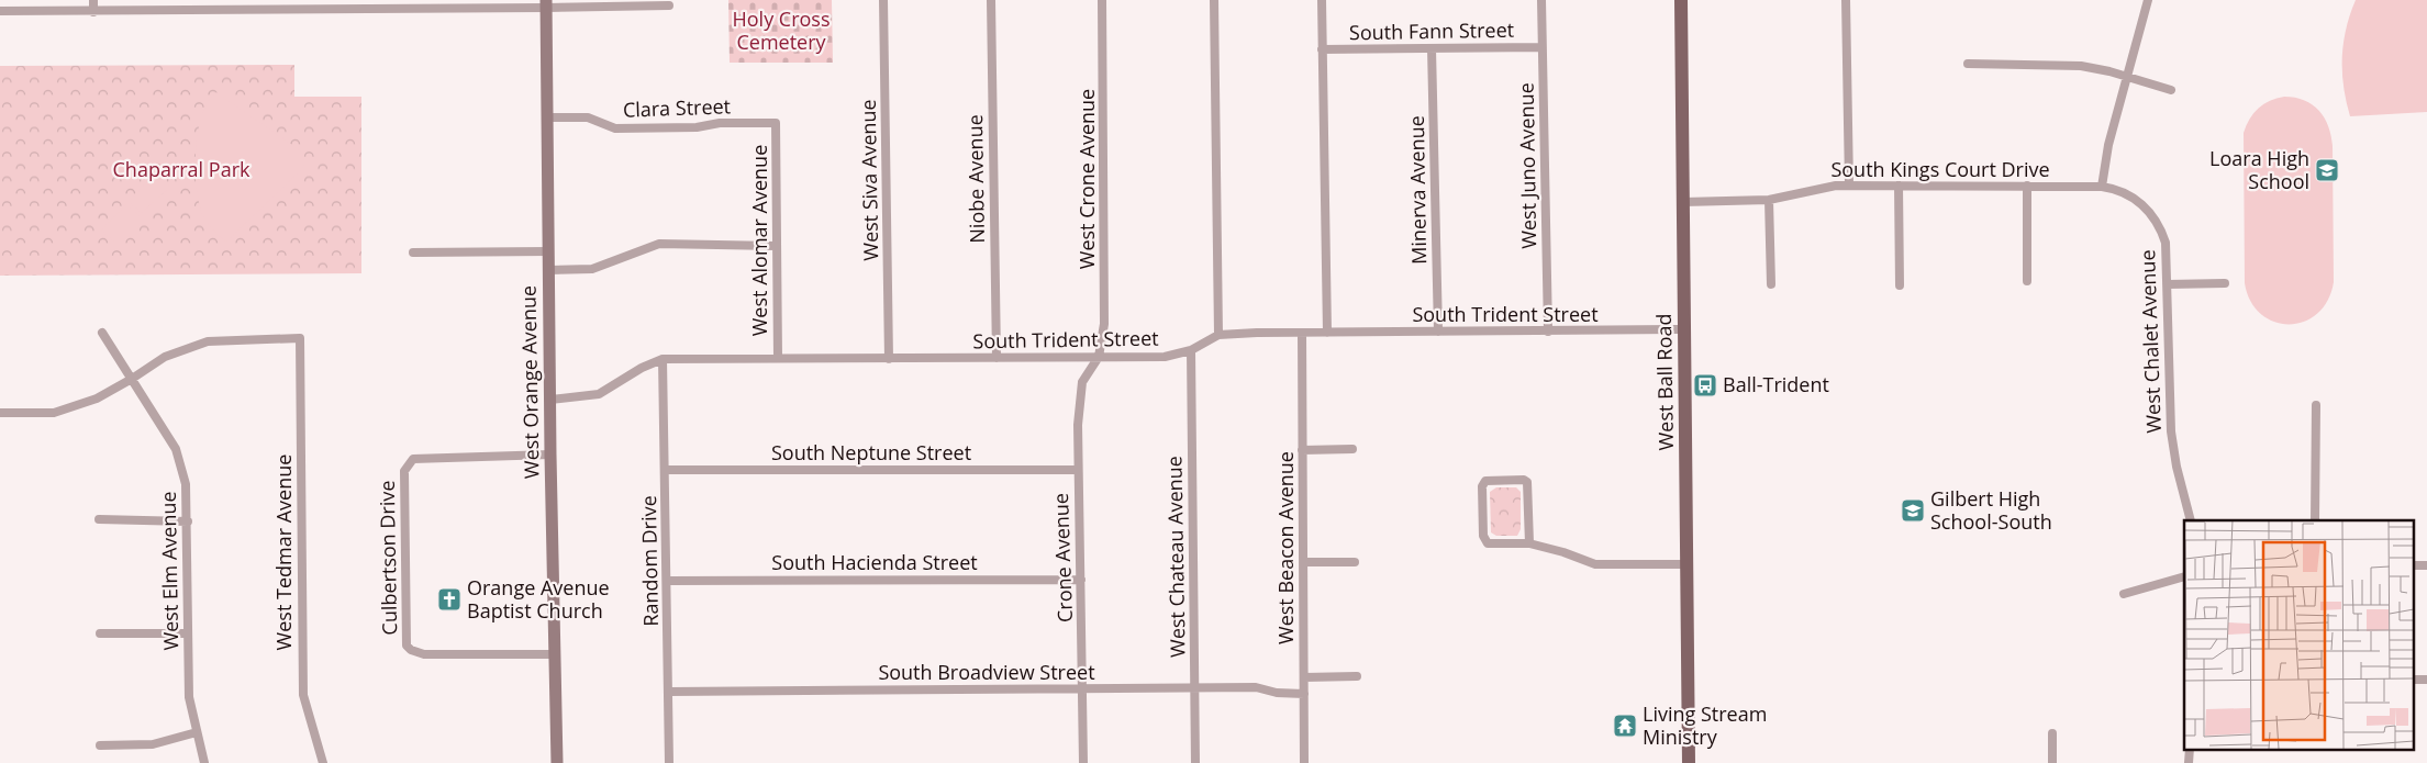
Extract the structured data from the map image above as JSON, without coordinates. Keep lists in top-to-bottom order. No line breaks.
{"streets":{"main road":["West Ball Road"],"street":["South Fann Street","Clara Street","West Juno Avenue","South Kings Court Drive","Niobe Avenue","West Crone Avenue","West Siva Avenue","Minerva Avenue","West Alomar Avenue","South Trident Street","West Chalet Avenue","West Orange Avenue","South Neptune Street","West Beacon Avenue","West Tedmar Avenue","West Chateau Avenue","Culbertson Drive","Crone Avenue","Random Drive","South Hacienda Street","West Elm Avenue","South Broadview Street"]},"crossings":[["South Fann Street","West Juno Avenue"],["South Fann Street","Minerva Avenue"],["Clara Street","West Alomar Avenue"],["Clara Street","West Orange Avenue"],["West Juno Avenue","South Trident Street"],["South Kings Court Drive","West Chalet Avenue"],["South Kings Court Drive","West Ball Road"],["Niobe Avenue","South Trident Street"],["West Crone Avenue","South Trident Street"],["West Crone Avenue","Crone Avenue"],["West Siva Avenue","South Trident Street"],["Minerva Avenue","South Trident Street"],["West Alomar Avenue","South Trident Street"],["South Trident Street","West Orange Avenue"],["South Trident Street","West Ball Road"],["South Trident Street","West Beacon Avenue"],["South Trident Street","West Chateau Avenue"],["South Trident Street","Crone Avenue"],["South Trident Street","Random Drive"],["West Orange Avenue","Culbertson Drive"],["South Neptune Street","Crone Avenue"],["South Neptune Street","Random Drive"],["West Beacon Avenue","South Broadview Street"],["West Tedmar Avenue","West Elm Avenue"],["West Chateau Avenue","South Broadview Street"],["Crone Avenue","South Hacienda Street"],["Crone Avenue","South Broadview Street"],["Random Drive","South Hacienda Street"],["Random Drive","South Broadview Street"]],"parks":["Holy Cross Cemetery","Chaparral Park"],"places":{"school or university":["Loara High School","Gilbert High School-South"],"bus stop":["Ball-Trident"],"church":["Orange Avenue Baptist Church"],"temple":["Living Stream Ministry"]}}
